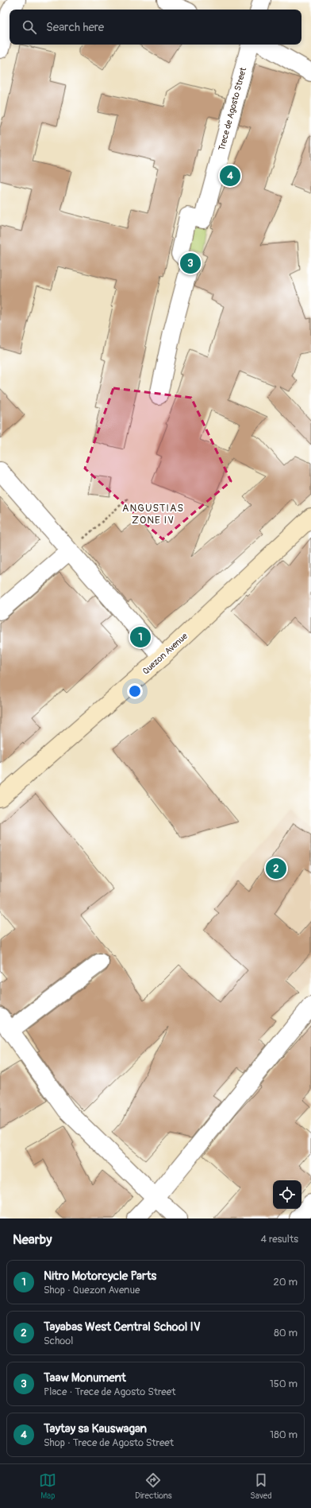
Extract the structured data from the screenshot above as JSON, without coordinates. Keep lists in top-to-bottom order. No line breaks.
{"streets":{"main road":["Quezon Avenue"],"street":["Trece de Agosto Street"]},"districts":["ANGUSTIAS ZONE IV"],"page":{"search":"Search here","pins":["4","3","1","2"],"heading":["Nearby","4 results"],"list":[{"mark":"1","name":"Nitro Motorcycle Parts","note":"Shop · Quezon Avenue","value":"20 m"},{"mark":"2","name":"Tayabas West Central School IV","note":"School","value":"80 m"},{"mark":"3","name":"Taaw Monument","note":"Place · Trece de Agosto Street","value":"150 m"},{"mark":"4","name":"Taytay sa Kauswagan","note":"Shop · Trece de Agosto Street","value":"180 m"}],"nav":["Map","Directions","Saved"]}}
